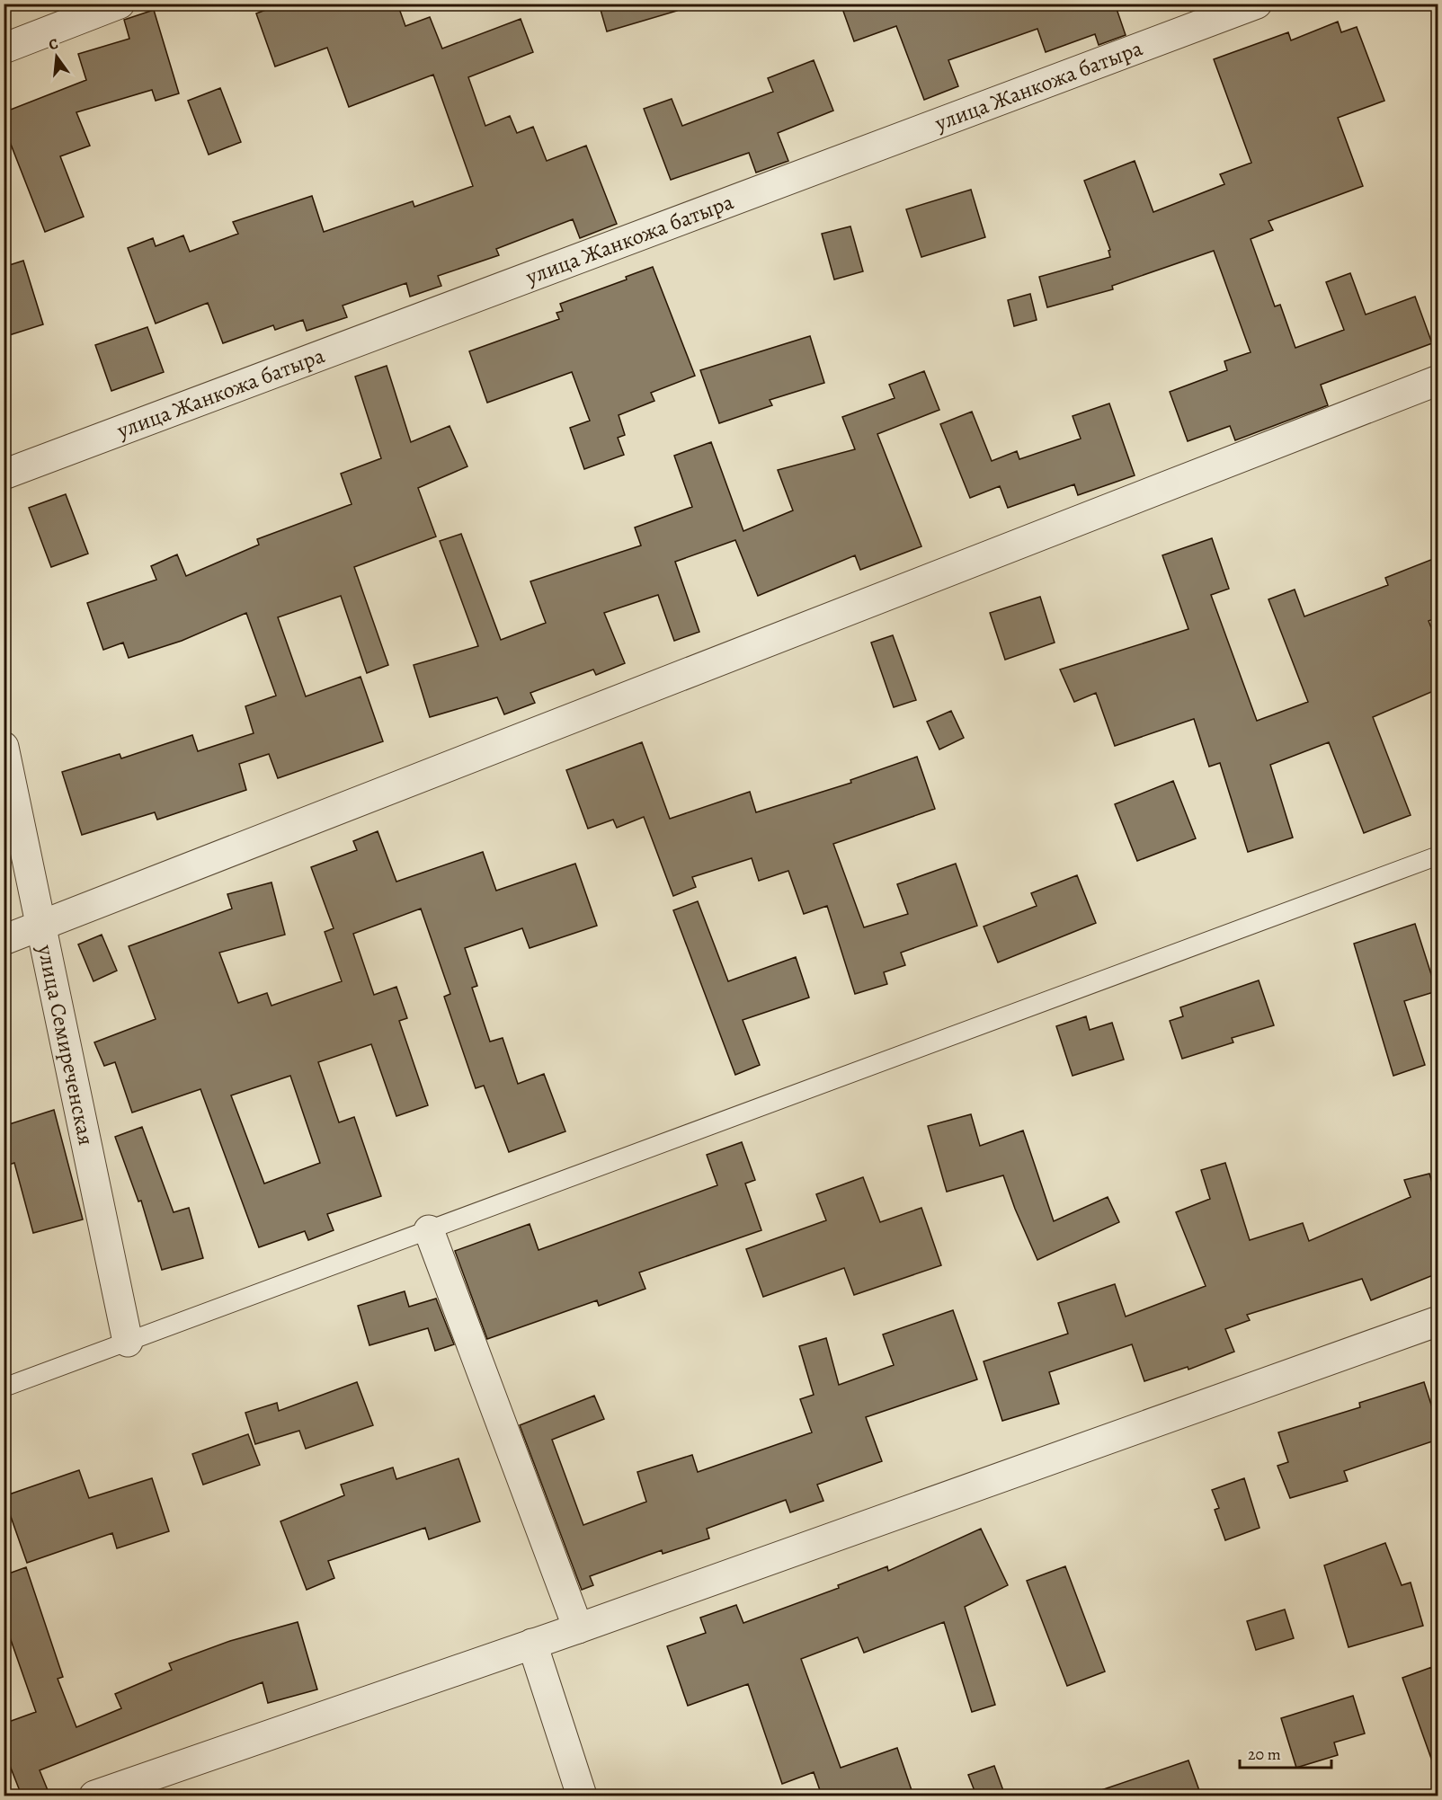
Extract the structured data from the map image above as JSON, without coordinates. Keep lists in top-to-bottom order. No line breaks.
{"streets":{"street":["улица Жанкожа батыра","улица Семиреченская"]},"scale_bar":"20 m","north":"top"}
